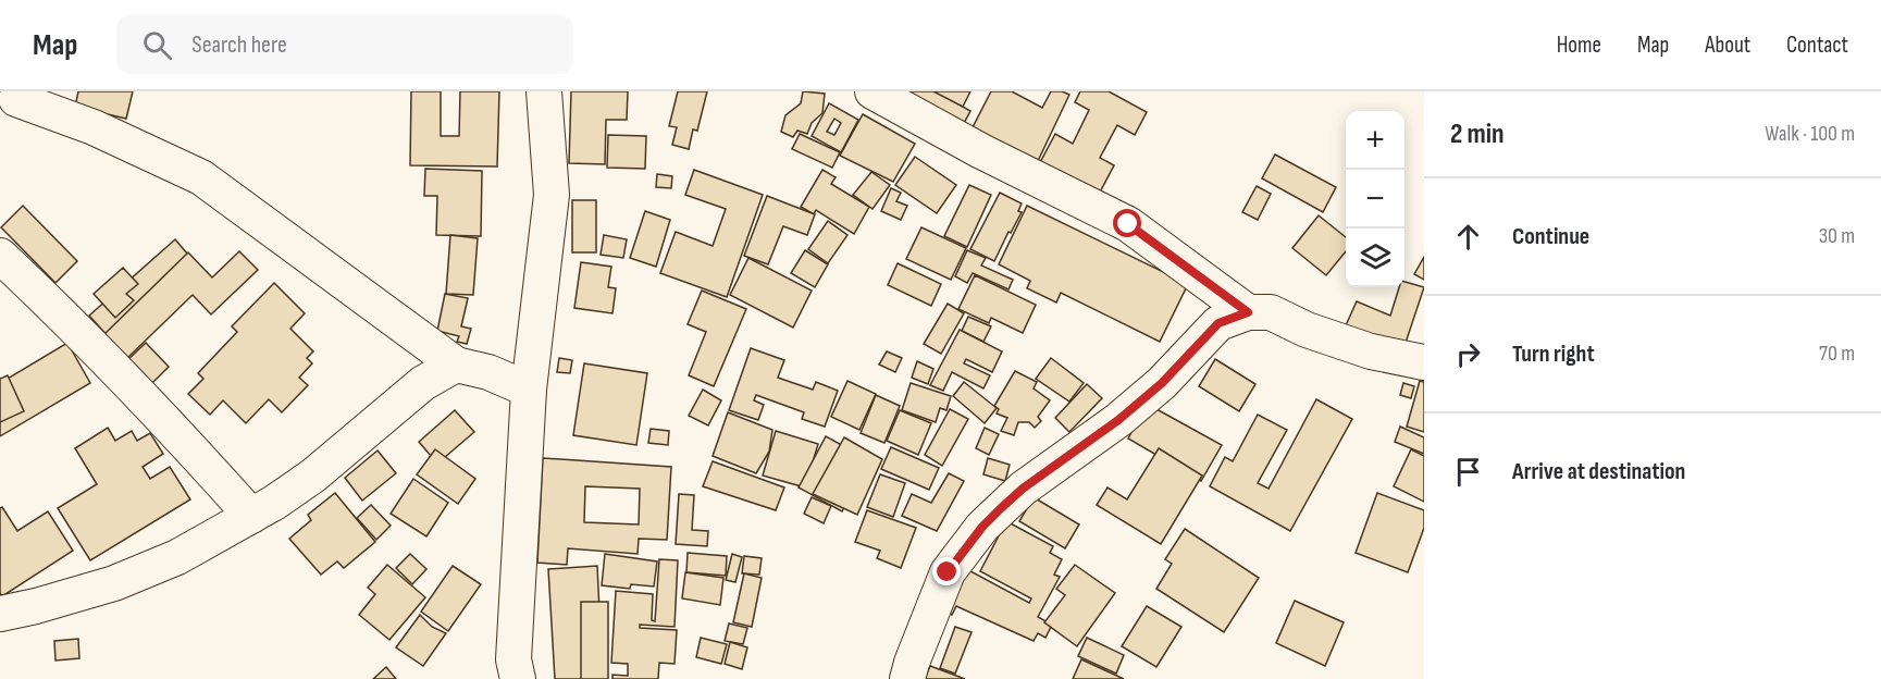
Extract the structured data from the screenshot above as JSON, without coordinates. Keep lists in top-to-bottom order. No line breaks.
{"page":{"header":"Map","search":"Search here","nav":["Home","Map","About","Contact"],"heading":["2 min","Walk · 100 m"],"map_buttons":["+","−"],"list":[["Continue","30 m"],["Turn right","70 m"],"Arrive at destination"]}}
